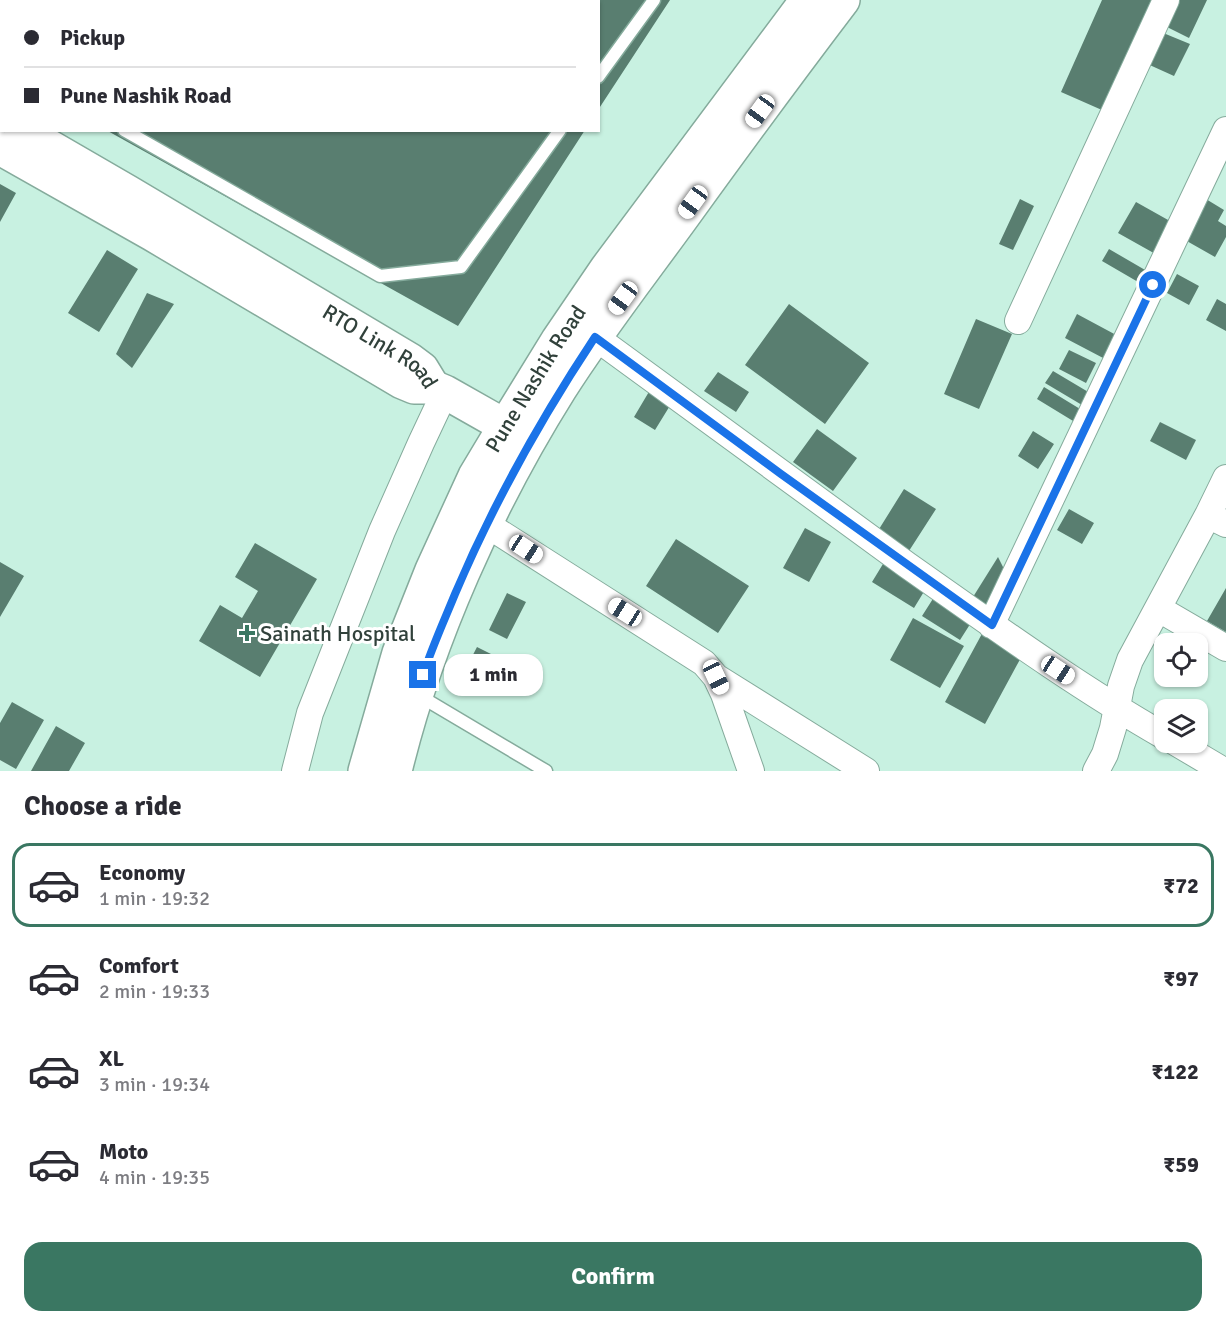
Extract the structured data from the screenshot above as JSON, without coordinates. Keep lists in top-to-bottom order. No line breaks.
{"streets":{"main road":["RTO Link Road","Pune Nashik Road"]},"places":{"health":["Sainath Hospital"]},"page":{"banner":["Pickup","Pune Nashik Road"],"bubble":"1 min","heading":"Choose a ride","list":[{"name":"Economy","note":"1 min · 19:32","value":"₹72"},{"name":"Comfort","note":"2 min · 19:33","value":"₹97"},{"name":"XL","note":"3 min · 19:34","value":"₹122"},{"name":"Moto","note":"4 min · 19:35","value":"₹59"}],"buttons":"Confirm"}}
